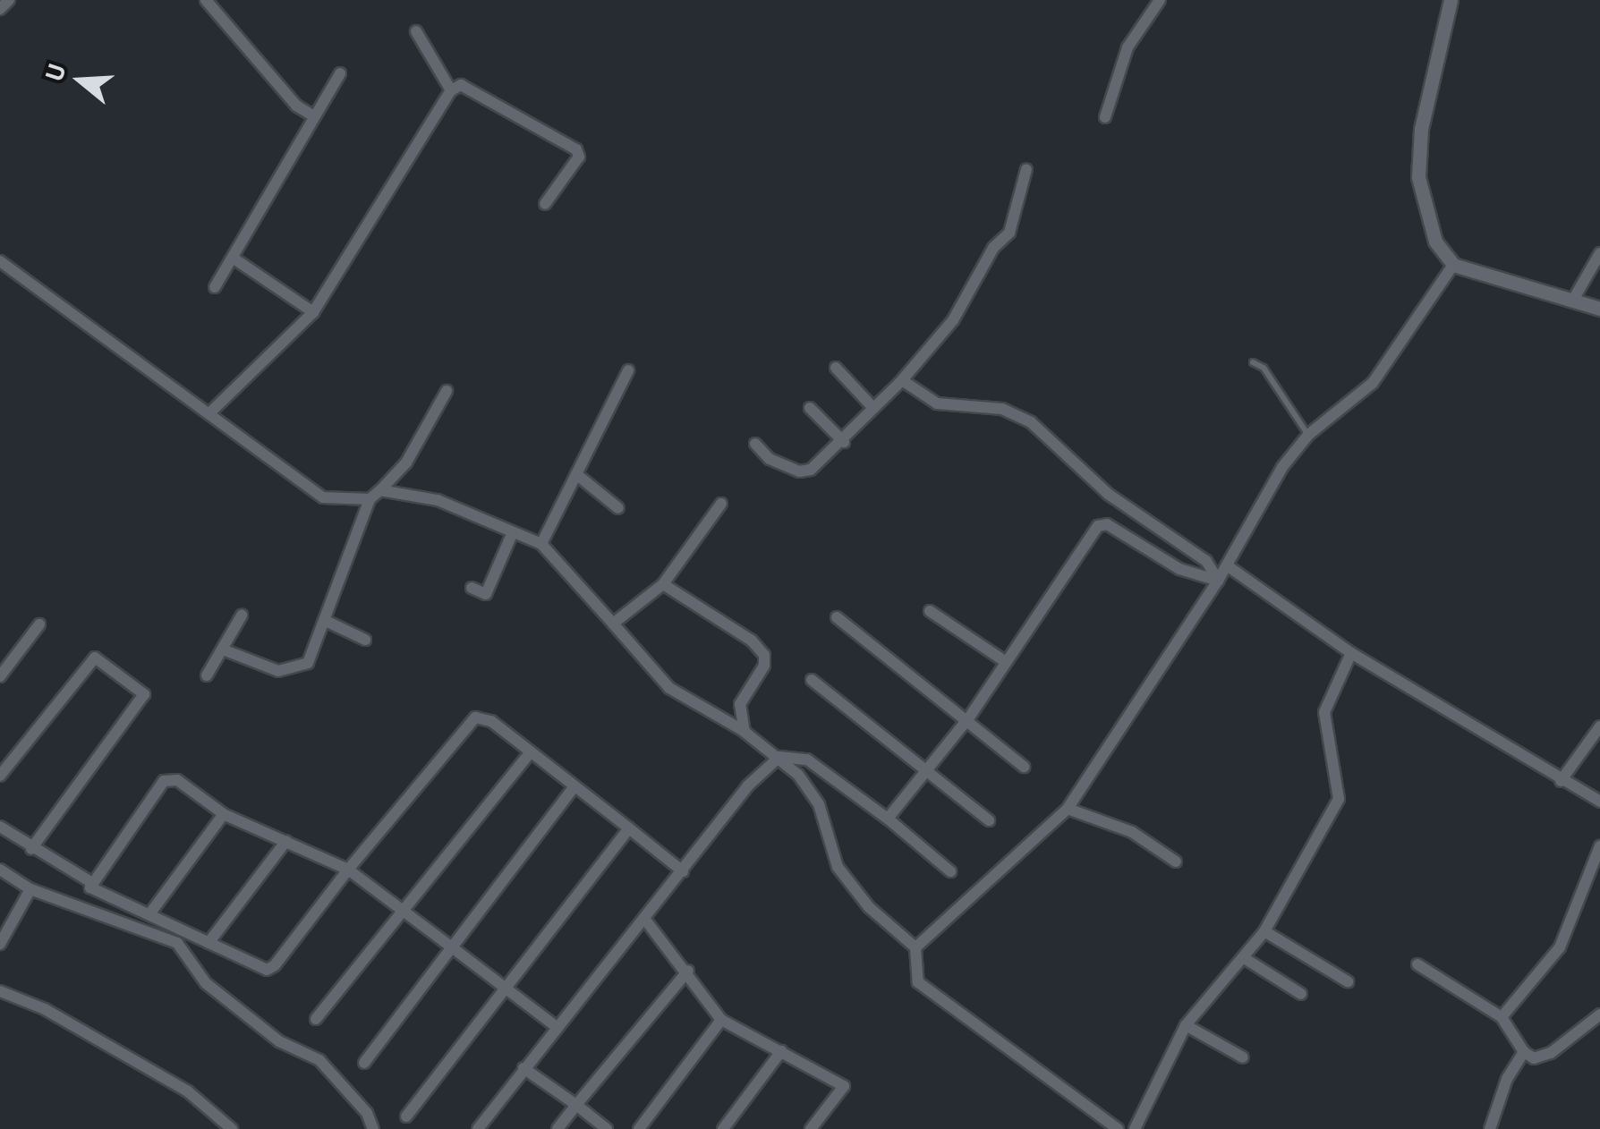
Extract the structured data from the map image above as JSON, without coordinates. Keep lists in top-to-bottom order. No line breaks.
{"north":"left"}
